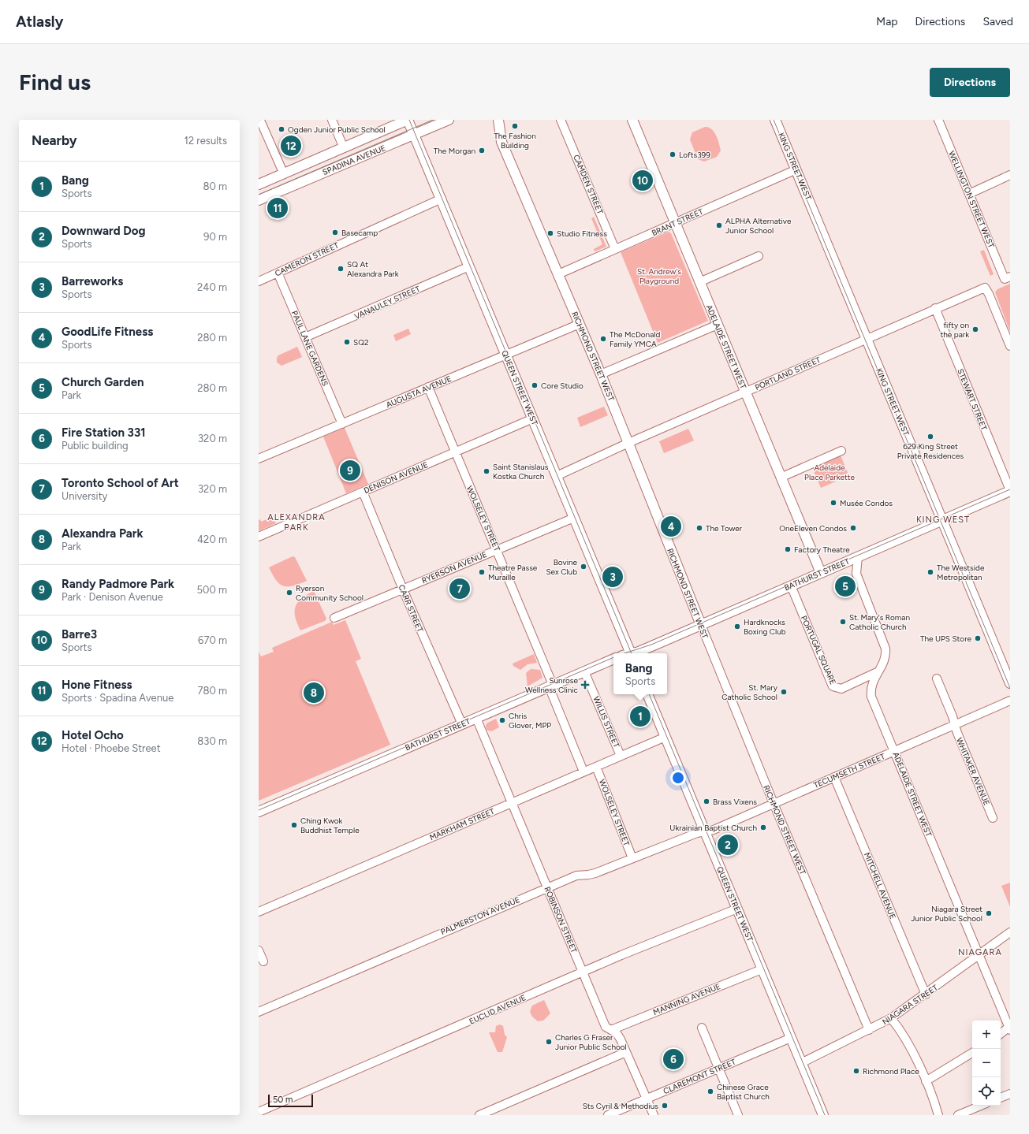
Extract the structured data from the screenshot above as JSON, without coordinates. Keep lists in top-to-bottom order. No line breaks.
{"streets":{"main road":["SPADINA AVENUE","KING STREET WEST","ADELAIDE STREET WEST","RICHMOND STREET WEST","QUEEN STREET WEST","BATHURST STREET"],"street":["CAMDEN STREET","WELLINGTON STREET WEST","BRANT STREET","CAMERON STREET","VANAULEY STREET","PAUL LANE GARDENS","PORTLAND STREET","AUGUSTA AVENUE","STEWART STREET","DENISON AVENUE","WOLSELEY STREET","RYERSON AVENUE","CARR STREET","PORTUGAL SQUARE","WILLIS STREET","TECUMSETH STREET","WHITAKER AVENUE","MARKHAM STREET","MITCHELL AVENUE","PALMERSTON AVENUE","ROBINSON STREET","MANNING AVENUE","NIAGARA STREET","EUCLID AVENUE","CLAREMONT STREET"]},"crossings":[["SPADINA AVENUE","QUEEN STREET WEST"],["KING STREET WEST","BRANT STREET"],["KING STREET WEST","PORTLAND STREET"],["KING STREET WEST","BATHURST STREET"],["CAMDEN STREET","BRANT STREET"],["BRANT STREET","ADELAIDE STREET WEST"],["BRANT STREET","RICHMOND STREET WEST"],["CAMERON STREET","PAUL LANE GARDENS"],["CAMERON STREET","QUEEN STREET WEST"],["VANAULEY STREET","PAUL LANE GARDENS"],["VANAULEY STREET","QUEEN STREET WEST"],["ADELAIDE STREET WEST","PORTLAND STREET"],["ADELAIDE STREET WEST","BATHURST STREET"],["ADELAIDE STREET WEST","PORTUGAL SQUARE"],["ADELAIDE STREET WEST","TECUMSETH STREET"],["ADELAIDE STREET WEST","NIAGARA STREET"],["PAUL LANE GARDENS","AUGUSTA AVENUE"],["RICHMOND STREET WEST","PORTLAND STREET"],["RICHMOND STREET WEST","AUGUSTA AVENUE"],["RICHMOND STREET WEST","BATHURST STREET"],["RICHMOND STREET WEST","TECUMSETH STREET"],["RICHMOND STREET WEST","NIAGARA STREET"],["PORTLAND STREET","QUEEN STREET WEST"],["PORTLAND STREET","STEWART STREET"],["QUEEN STREET WEST","AUGUSTA AVENUE"],["QUEEN STREET WEST","DENISON AVENUE"],["QUEEN STREET WEST","RYERSON AVENUE"],["QUEEN STREET WEST","TECUMSETH STREET"],["QUEEN STREET WEST","MARKHAM STREET"],["QUEEN STREET WEST","PALMERSTON AVENUE"],["QUEEN STREET WEST","MANNING AVENUE"],["QUEEN STREET WEST","NIAGARA STREET"],["QUEEN STREET WEST","EUCLID AVENUE"],["QUEEN STREET WEST","CLAREMONT STREET"],["AUGUSTA AVENUE","WOLSELEY STREET"],["STEWART STREET","BATHURST STREET"],["DENISON AVENUE","WOLSELEY STREET"],["DENISON AVENUE","CARR STREET"],["WOLSELEY STREET","RYERSON AVENUE"],["WOLSELEY STREET","BATHURST STREET"],["WOLSELEY STREET","MARKHAM STREET"],["WOLSELEY STREET","PALMERSTON AVENUE"],["RYERSON AVENUE","CARR STREET"],["BATHURST STREET","CARR STREET"],["BATHURST STREET","PORTUGAL SQUARE"],["BATHURST STREET","WILLIS STREET"],["BATHURST STREET","ROBINSON STREET"],["WILLIS STREET","MARKHAM STREET"],["TECUMSETH STREET","WHITAKER AVENUE"],["TECUMSETH STREET","MITCHELL AVENUE"],["TECUMSETH STREET","PALMERSTON AVENUE"],["MARKHAM STREET","ROBINSON STREET"],["MITCHELL AVENUE","NIAGARA STREET"],["PALMERSTON AVENUE","ROBINSON STREET"],["ROBINSON STREET","MANNING AVENUE"],["ROBINSON STREET","EUCLID AVENUE"],["ROBINSON STREET","CLAREMONT STREET"]],"districts":["ALEXANDRA PARK","KING WEST","NIAGARA"],"parks":["St. Andrew's Playground","Adelaide Place Parkette"],"places":{"other":["The Fashion Building","Ogden Junior Public School","The Morgan","Lofts399","ALPHA Alternative Junior School","Basecamp","Studio Fitness","SQ At Alexandra Park","fifty on the park","The McDonald Family YMCA","SQ2","Core Studio","629 King Street Private Residences","Saint Stanislaus Kostka Church","Musée Condos","The Tower","OneEleven Condos","Factory Theatre","Bovine Sex Club","Theatre Passe Muraille","The Westside Metropolitan","Ryerson Community School","St. Mary's Roman Catholic Church","Hardknocks Boxing Club","The UPS Store","St. Mary Catholic School","Chris Glover, MPP","Brass Vixens","Ching Kwok Buddhist Temple","Ukrainian Baptist Church","Niagara Street Junior Public School","Charles G Fraser Junior Public School","Richmond Place","Chinese Grace Baptist Church","Sts Cyril & Methodius"],"health":["Sunrose Wellness Clinic"]},"scale_bar":"50 m","page":{"header":"Atlasly","nav":["Map","Directions","Saved"],"buttons":"Directions","title":"Find us","heading":["Nearby","12 results"],"pins":["12","10","11","9","4","3","5","7","8","1","2","6"],"list":[{"mark":"1","name":"Bang","note":"Sports","value":"80 m"},{"mark":"2","name":"Downward Dog","note":"Sports","value":"90 m"},{"mark":"3","name":"Barreworks","note":"Sports","value":"240 m"},{"mark":"4","name":"GoodLife Fitness","note":"Sports","value":"280 m"},{"mark":"5","name":"Church Garden","note":"Park","value":"280 m"},{"mark":"6","name":"Fire Station 331","note":"Public building","value":"320 m"},{"mark":"7","name":"Toronto School of Art","note":"University","value":"320 m"},{"mark":"8","name":"Alexandra Park","note":"Park","value":"420 m"},{"mark":"9","name":"Randy Padmore Park","note":"Park · Denison Avenue","value":"500 m"},{"mark":"10","name":"Barre3","note":"Sports","value":"670 m"},{"mark":"11","name":"Hone Fitness","note":"Sports · Spadina Avenue","value":"780 m"},{"mark":"12","name":"Hotel Ocho","note":"Hotel · Phoebe Street","value":"830 m"}],"popup":["Bang","Sports"],"map_buttons":["+","−"],"scale":"50 m"}}
